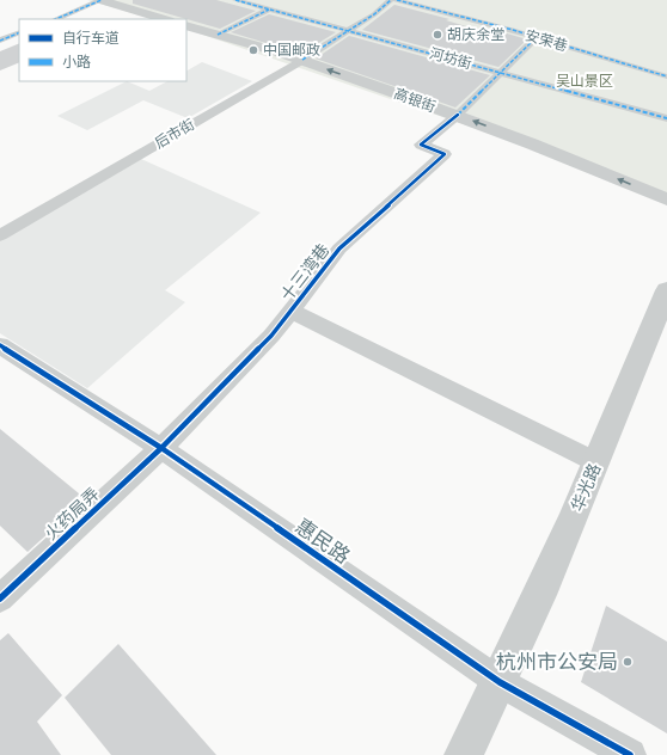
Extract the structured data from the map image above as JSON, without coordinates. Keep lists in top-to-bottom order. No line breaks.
{"streets":{"street":["安荣巷","河坊街","高银街","后市街","十三湾巷","华光路","火药局弄","惠民路"]},"crossings":[["河坊街","后市街"],["高银街","后市街"],["高银街","十三湾巷"],["十三湾巷","火药局弄"],["十三湾巷","惠民路"],["华光路","惠民路"],["火药局弄","惠民路"]],"one_way":["高银街"],"parks":["吴山景区"],"places":["胡庆余堂","中国邮政","杭州市公安局"],"legend":["自行车道","小路"]}
